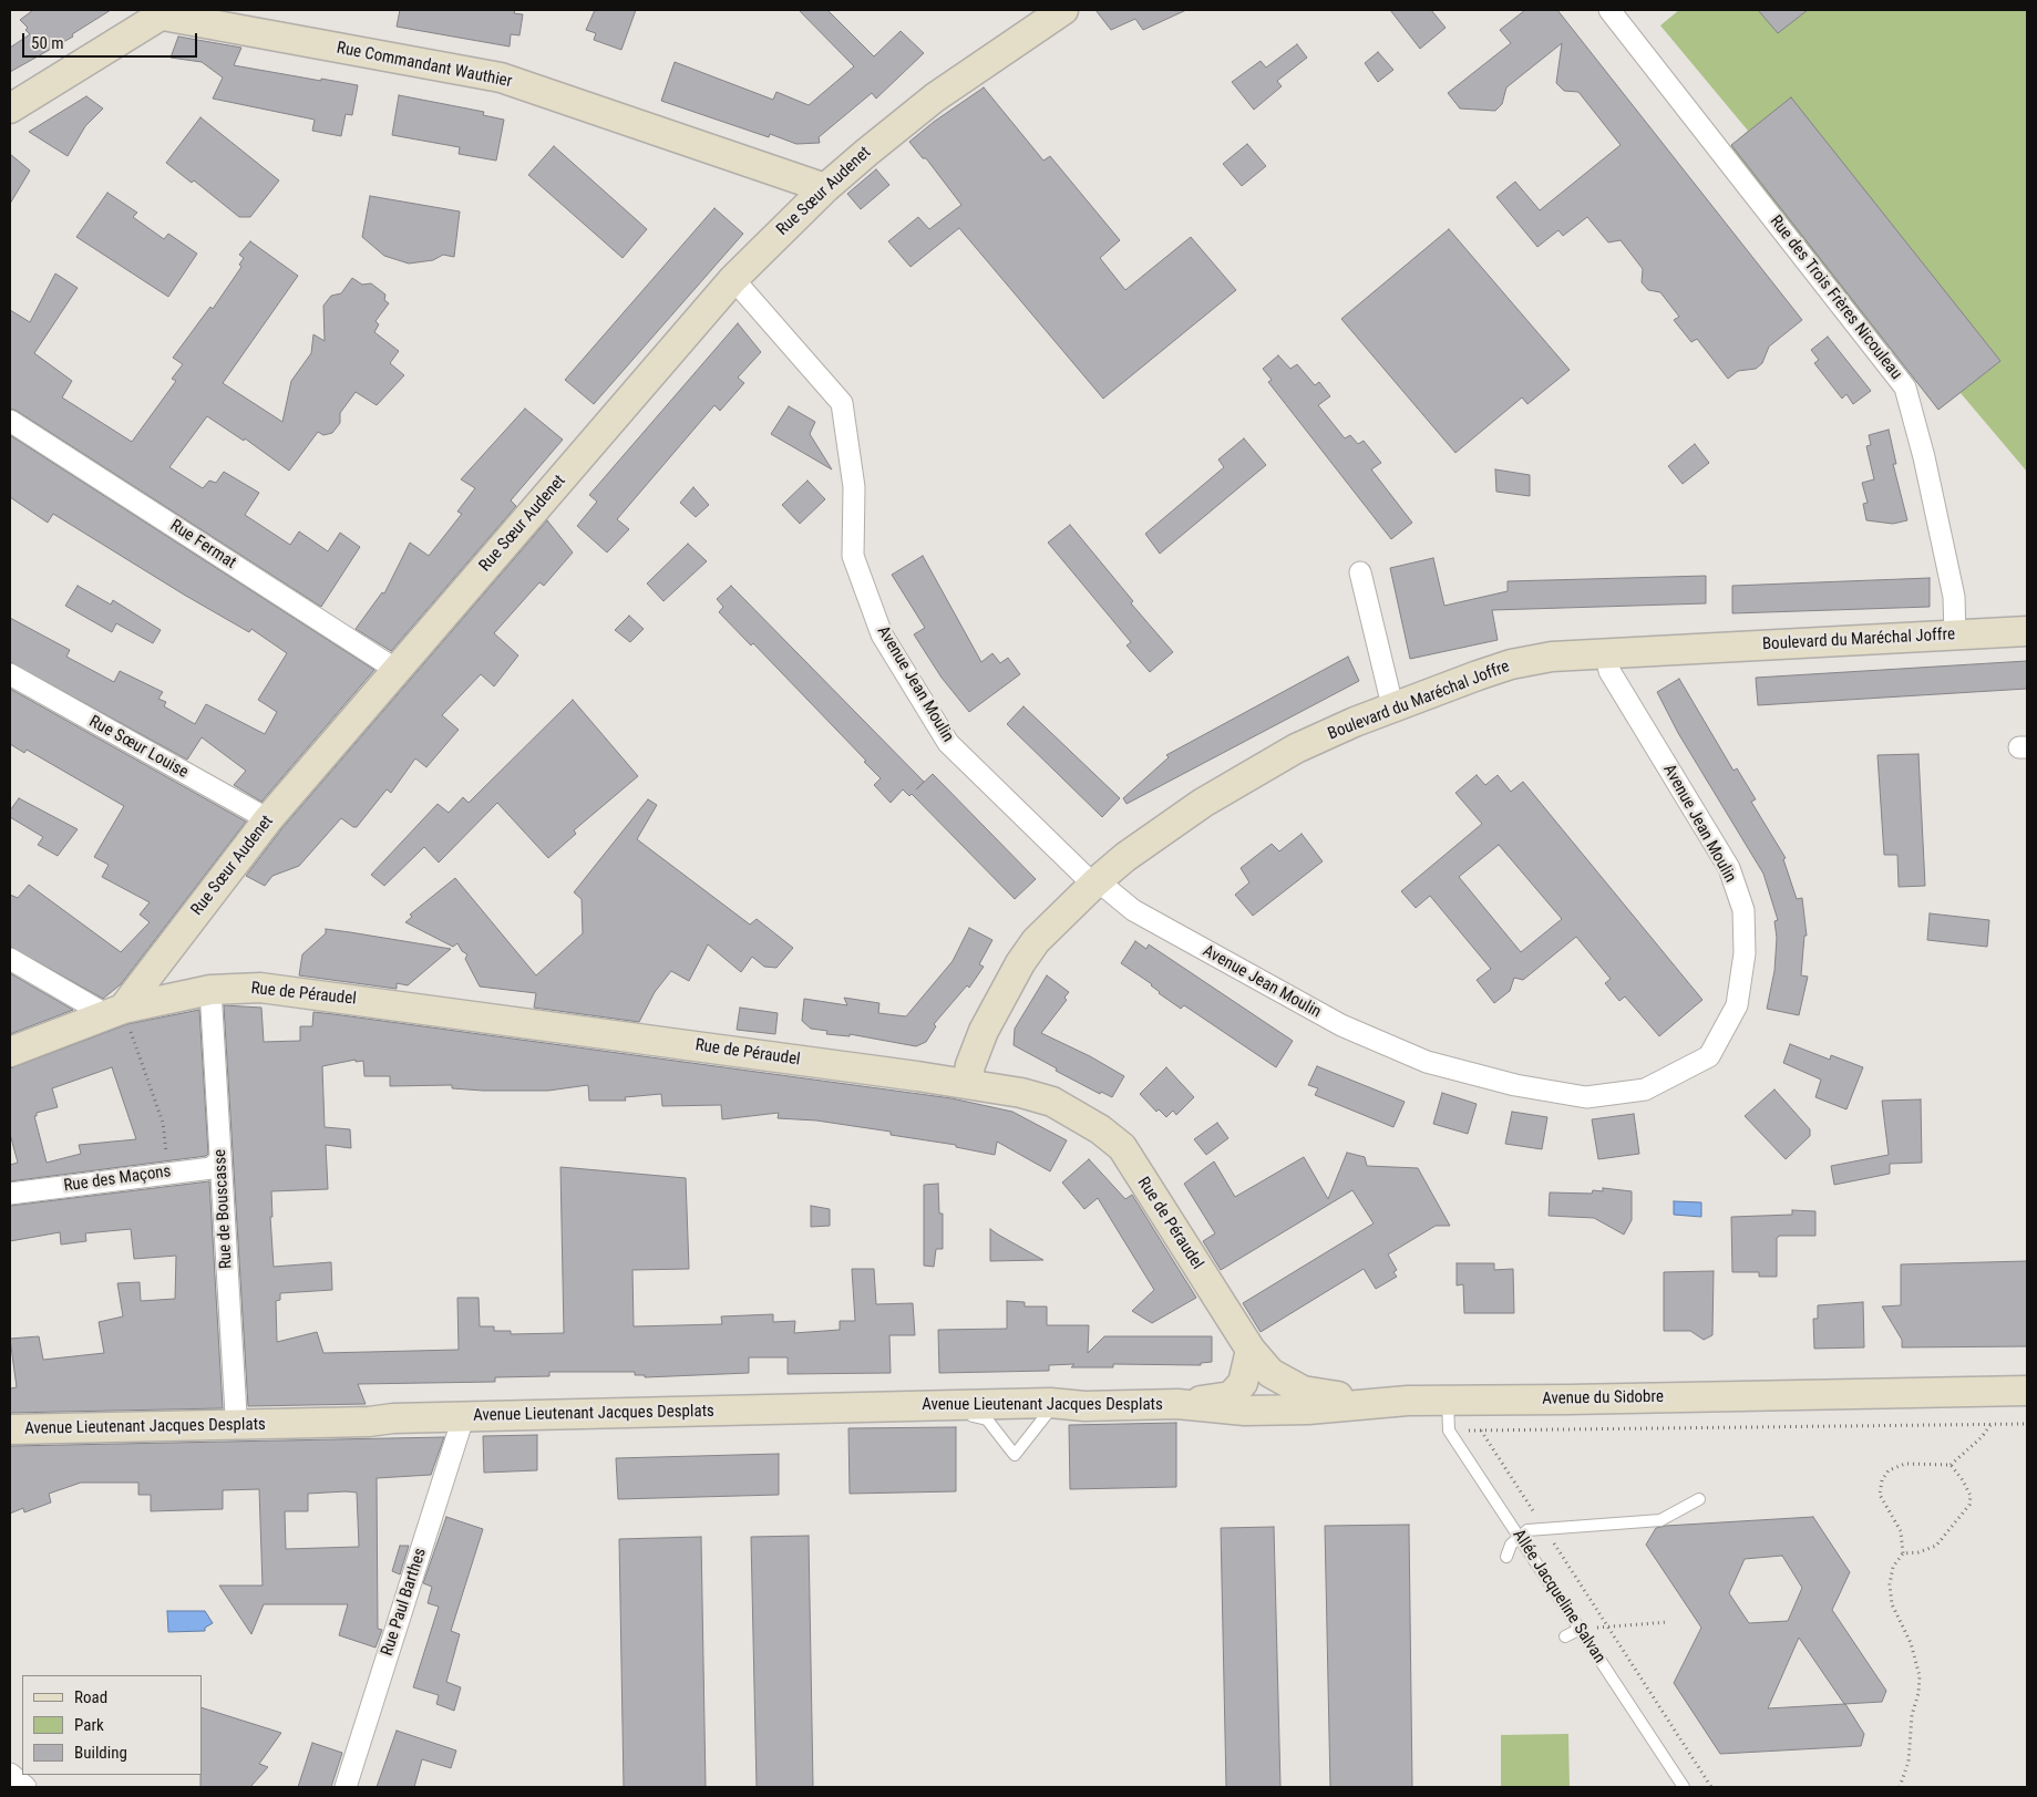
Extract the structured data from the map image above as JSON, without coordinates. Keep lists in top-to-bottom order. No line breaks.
{"streets":{"main road":["Rue Commandant Wauthier","Rue Sœur Audenet","Boulevard du Maréchal Joffre","Rue de Péraudel","Avenue du Sidobre","Avenue Lieutenant Jacques Desplats"],"street":["Rue des Trois Frères Nicouleau","Rue Fermat","Avenue Jean Moulin","Rue Sœur Louise","Rue des Maçons","Rue de Bouscasse","Rue Paul Barthes"],"lane":["Allée Jacqueline Salvan"]},"crossings":[["Rue Commandant Wauthier","Rue Sœur Audenet"],["Rue Sœur Audenet","Rue Fermat"],["Rue Sœur Audenet","Avenue Jean Moulin"],["Rue Sœur Audenet","Rue Sœur Louise"],["Rue Sœur Audenet","Rue de Péraudel"],["Rue des Trois Frères Nicouleau","Boulevard du Maréchal Joffre"],["Boulevard du Maréchal Joffre","Avenue Jean Moulin"],["Boulevard du Maréchal Joffre","Rue de Péraudel"],["Rue de Péraudel","Rue de Bouscasse"],["Rue de Péraudel","Avenue du Sidobre"],["Rue des Maçons","Rue de Bouscasse"],["Rue de Bouscasse","Avenue Lieutenant Jacques Desplats"],["Avenue du Sidobre","Avenue Lieutenant Jacques Desplats"],["Avenue Lieutenant Jacques Desplats","Rue Paul Barthes"]],"legend":["Road","Park","Building"],"scale_bar":"50 m"}
